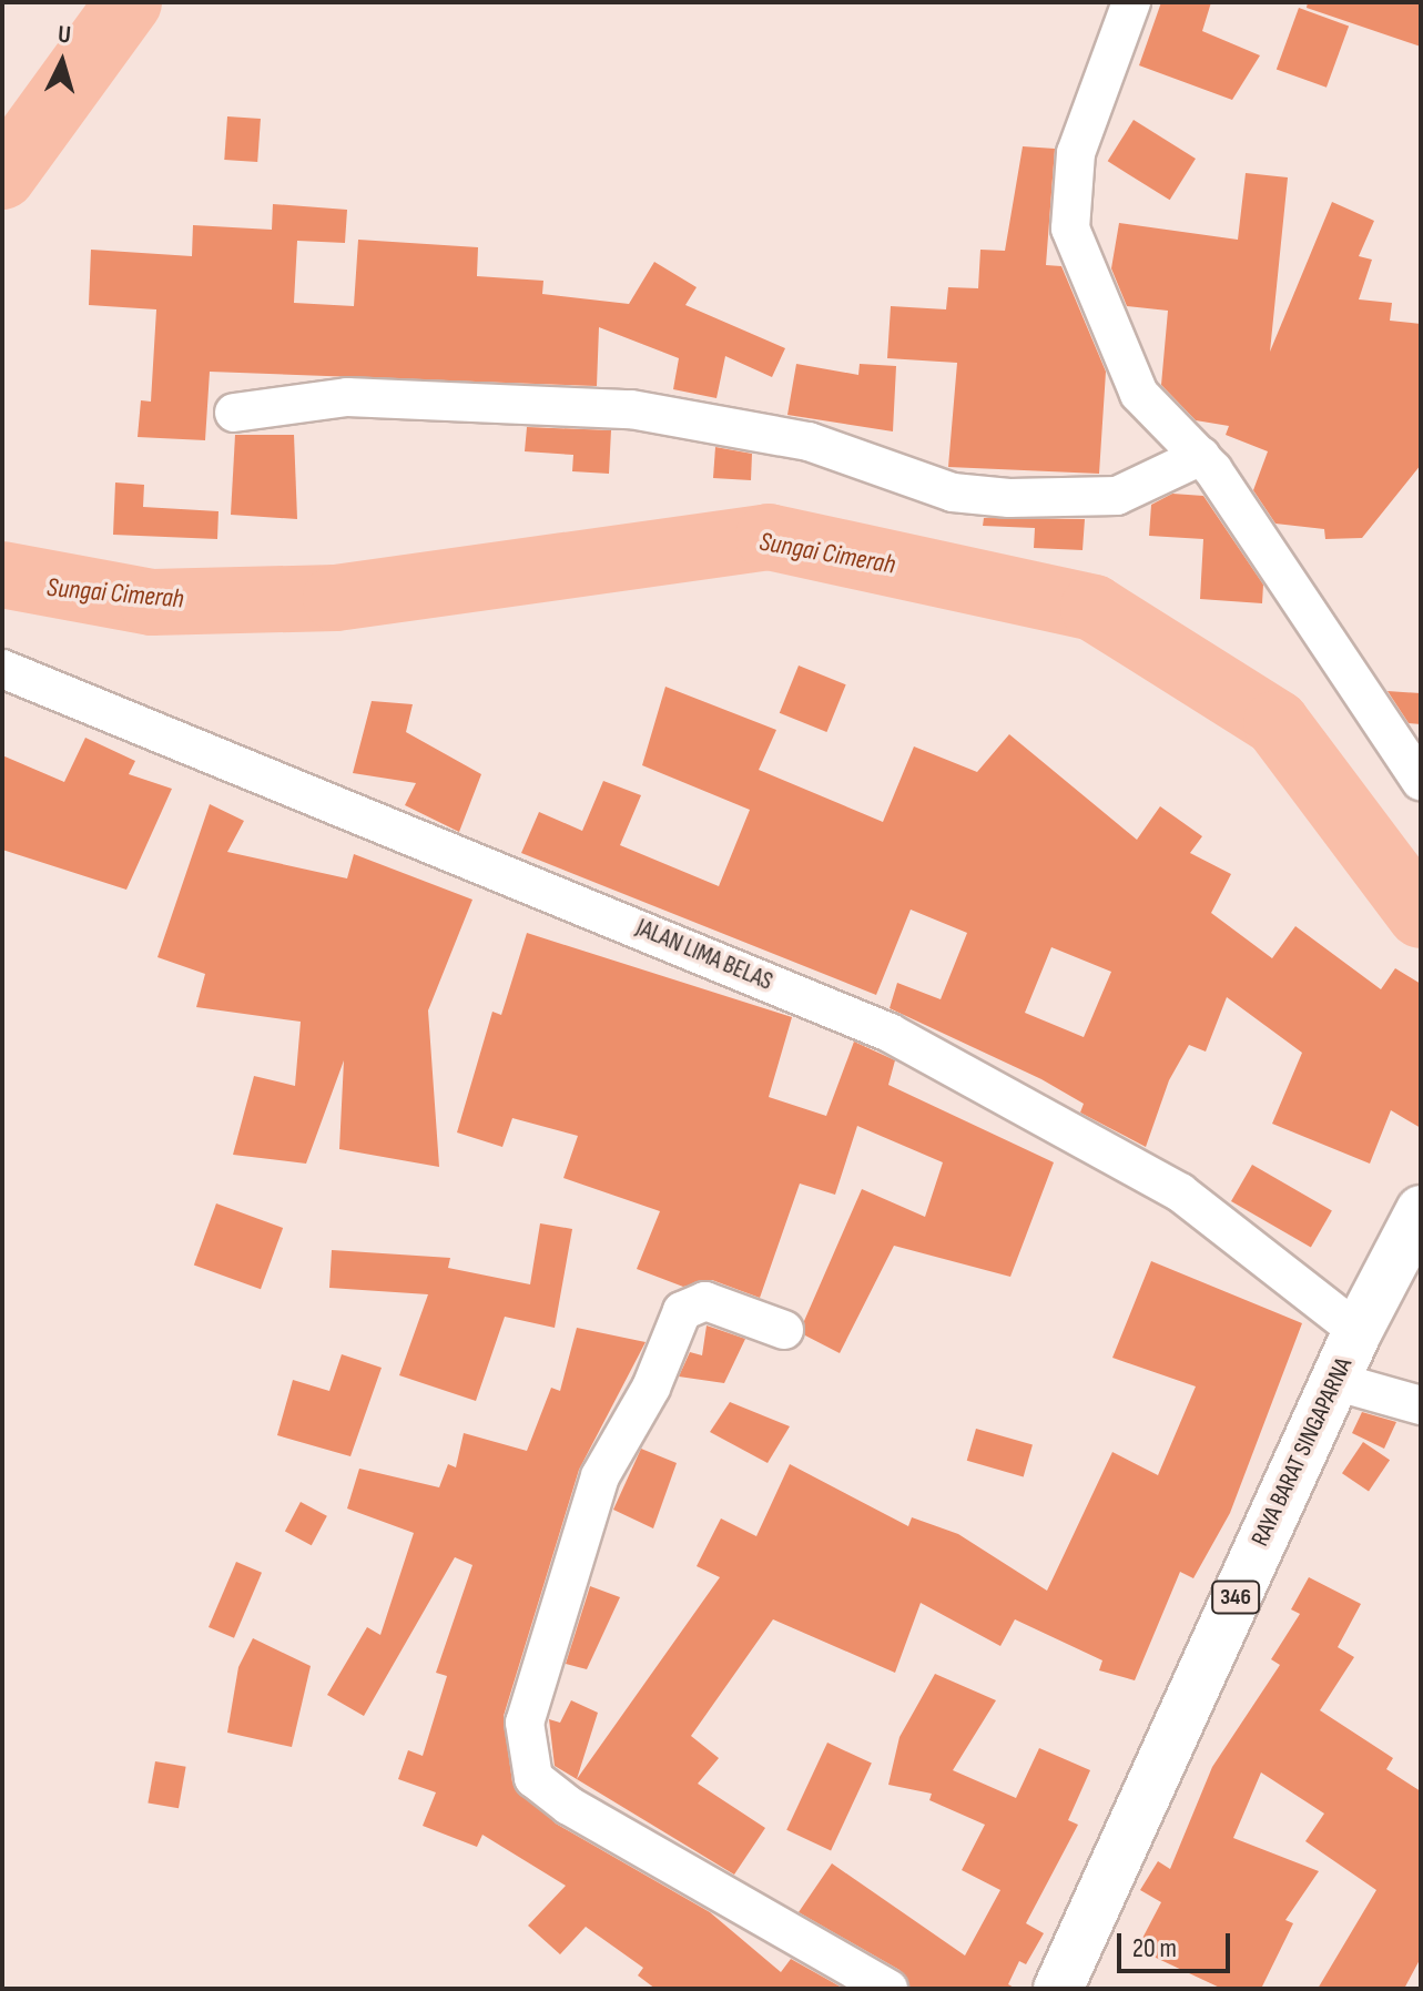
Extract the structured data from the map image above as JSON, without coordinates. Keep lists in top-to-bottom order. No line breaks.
{"streets":{"main road":["RAYA BARAT SINGAPARNA","346"],"street":["JALAN LIMA BELAS"]},"crossings":[["JALAN LIMA BELAS","RAYA BARAT SINGAPARNA"]],"water":["Sungai Cimerah"],"scale_bar":"20 m","north":"top"}
